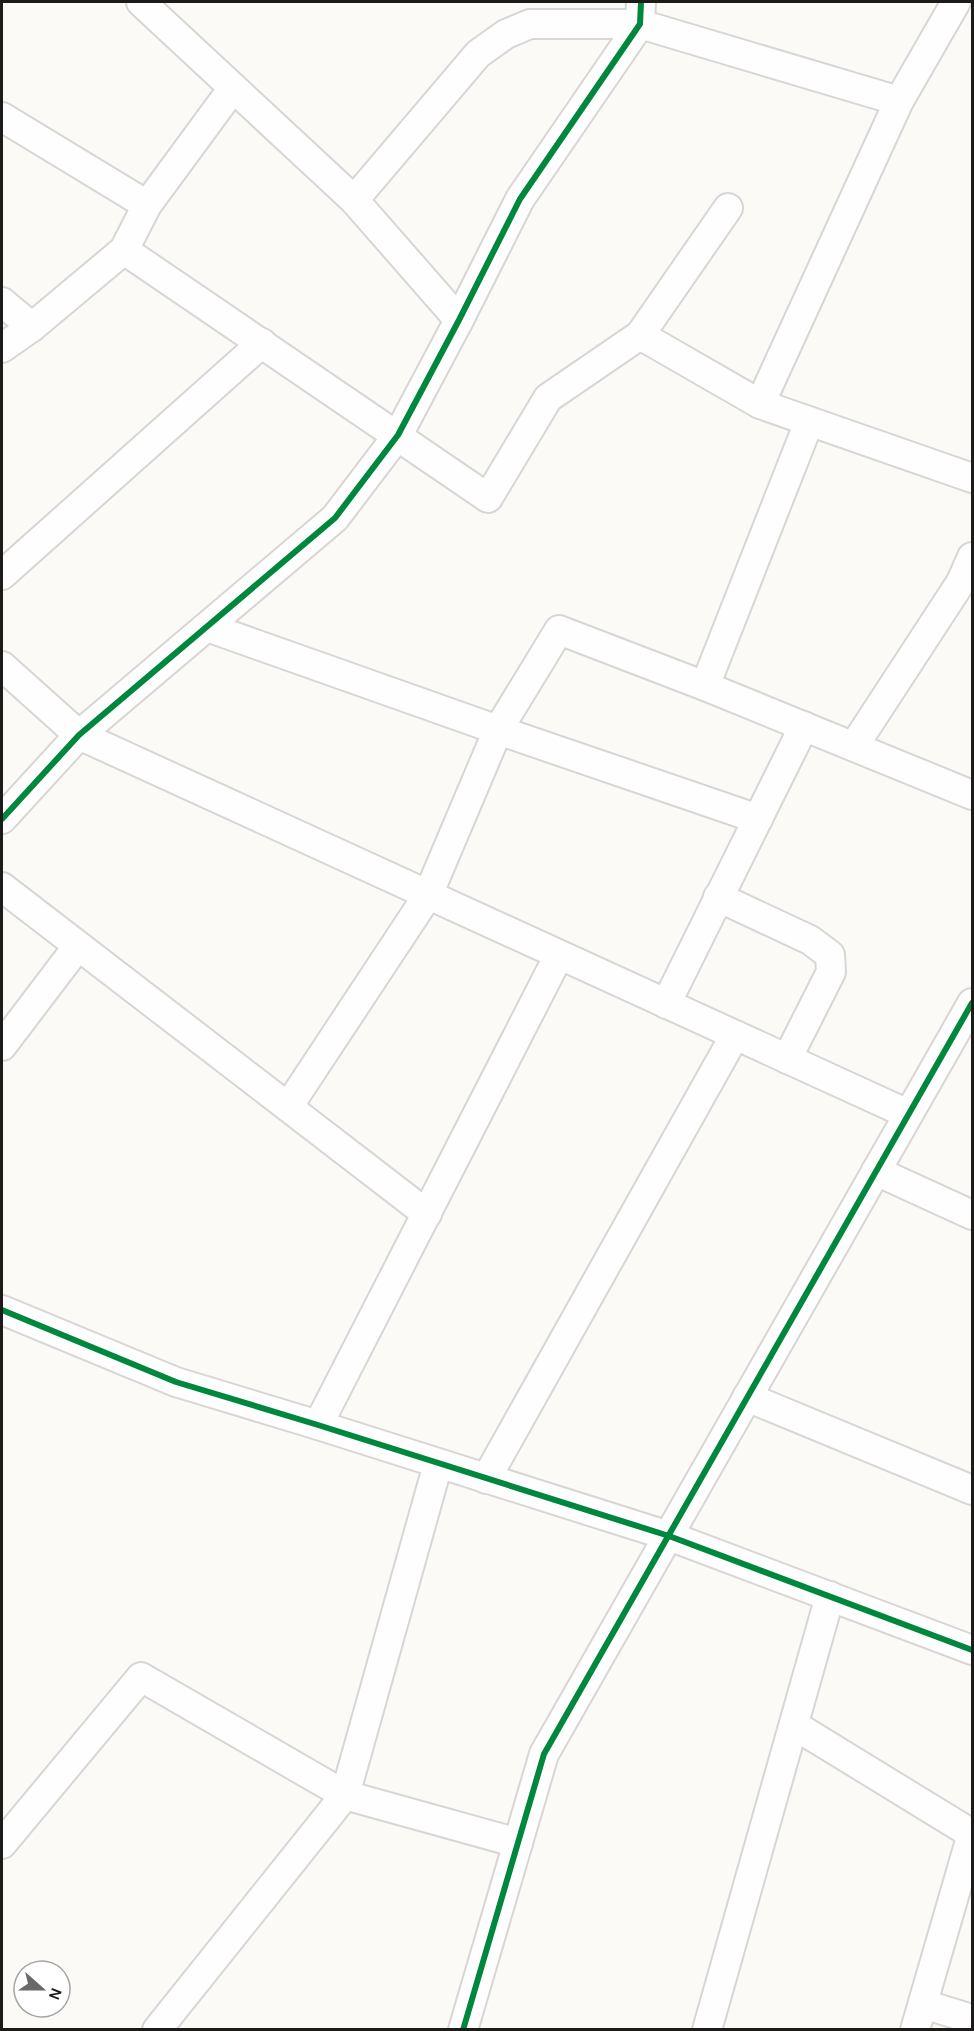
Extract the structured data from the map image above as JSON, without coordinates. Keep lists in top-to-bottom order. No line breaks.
{"north":"right"}
